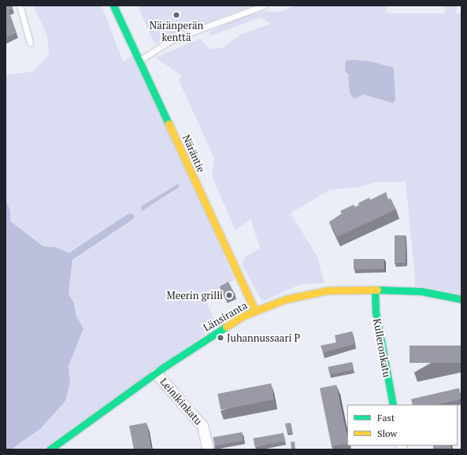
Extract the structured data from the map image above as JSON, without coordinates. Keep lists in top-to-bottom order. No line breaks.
{"streets":{"street":["Näräntie","Länsiranta","Kulleronkatu","Leinikinkatu"]},"crossings":[["Näräntie","Länsiranta"],["Länsiranta","Kulleronkatu"],["Länsiranta","Leinikinkatu"]],"places":["Näränperän kenttä","Meerin grilli","Juhannussaari P"],"legend":["Fast","Slow"]}
